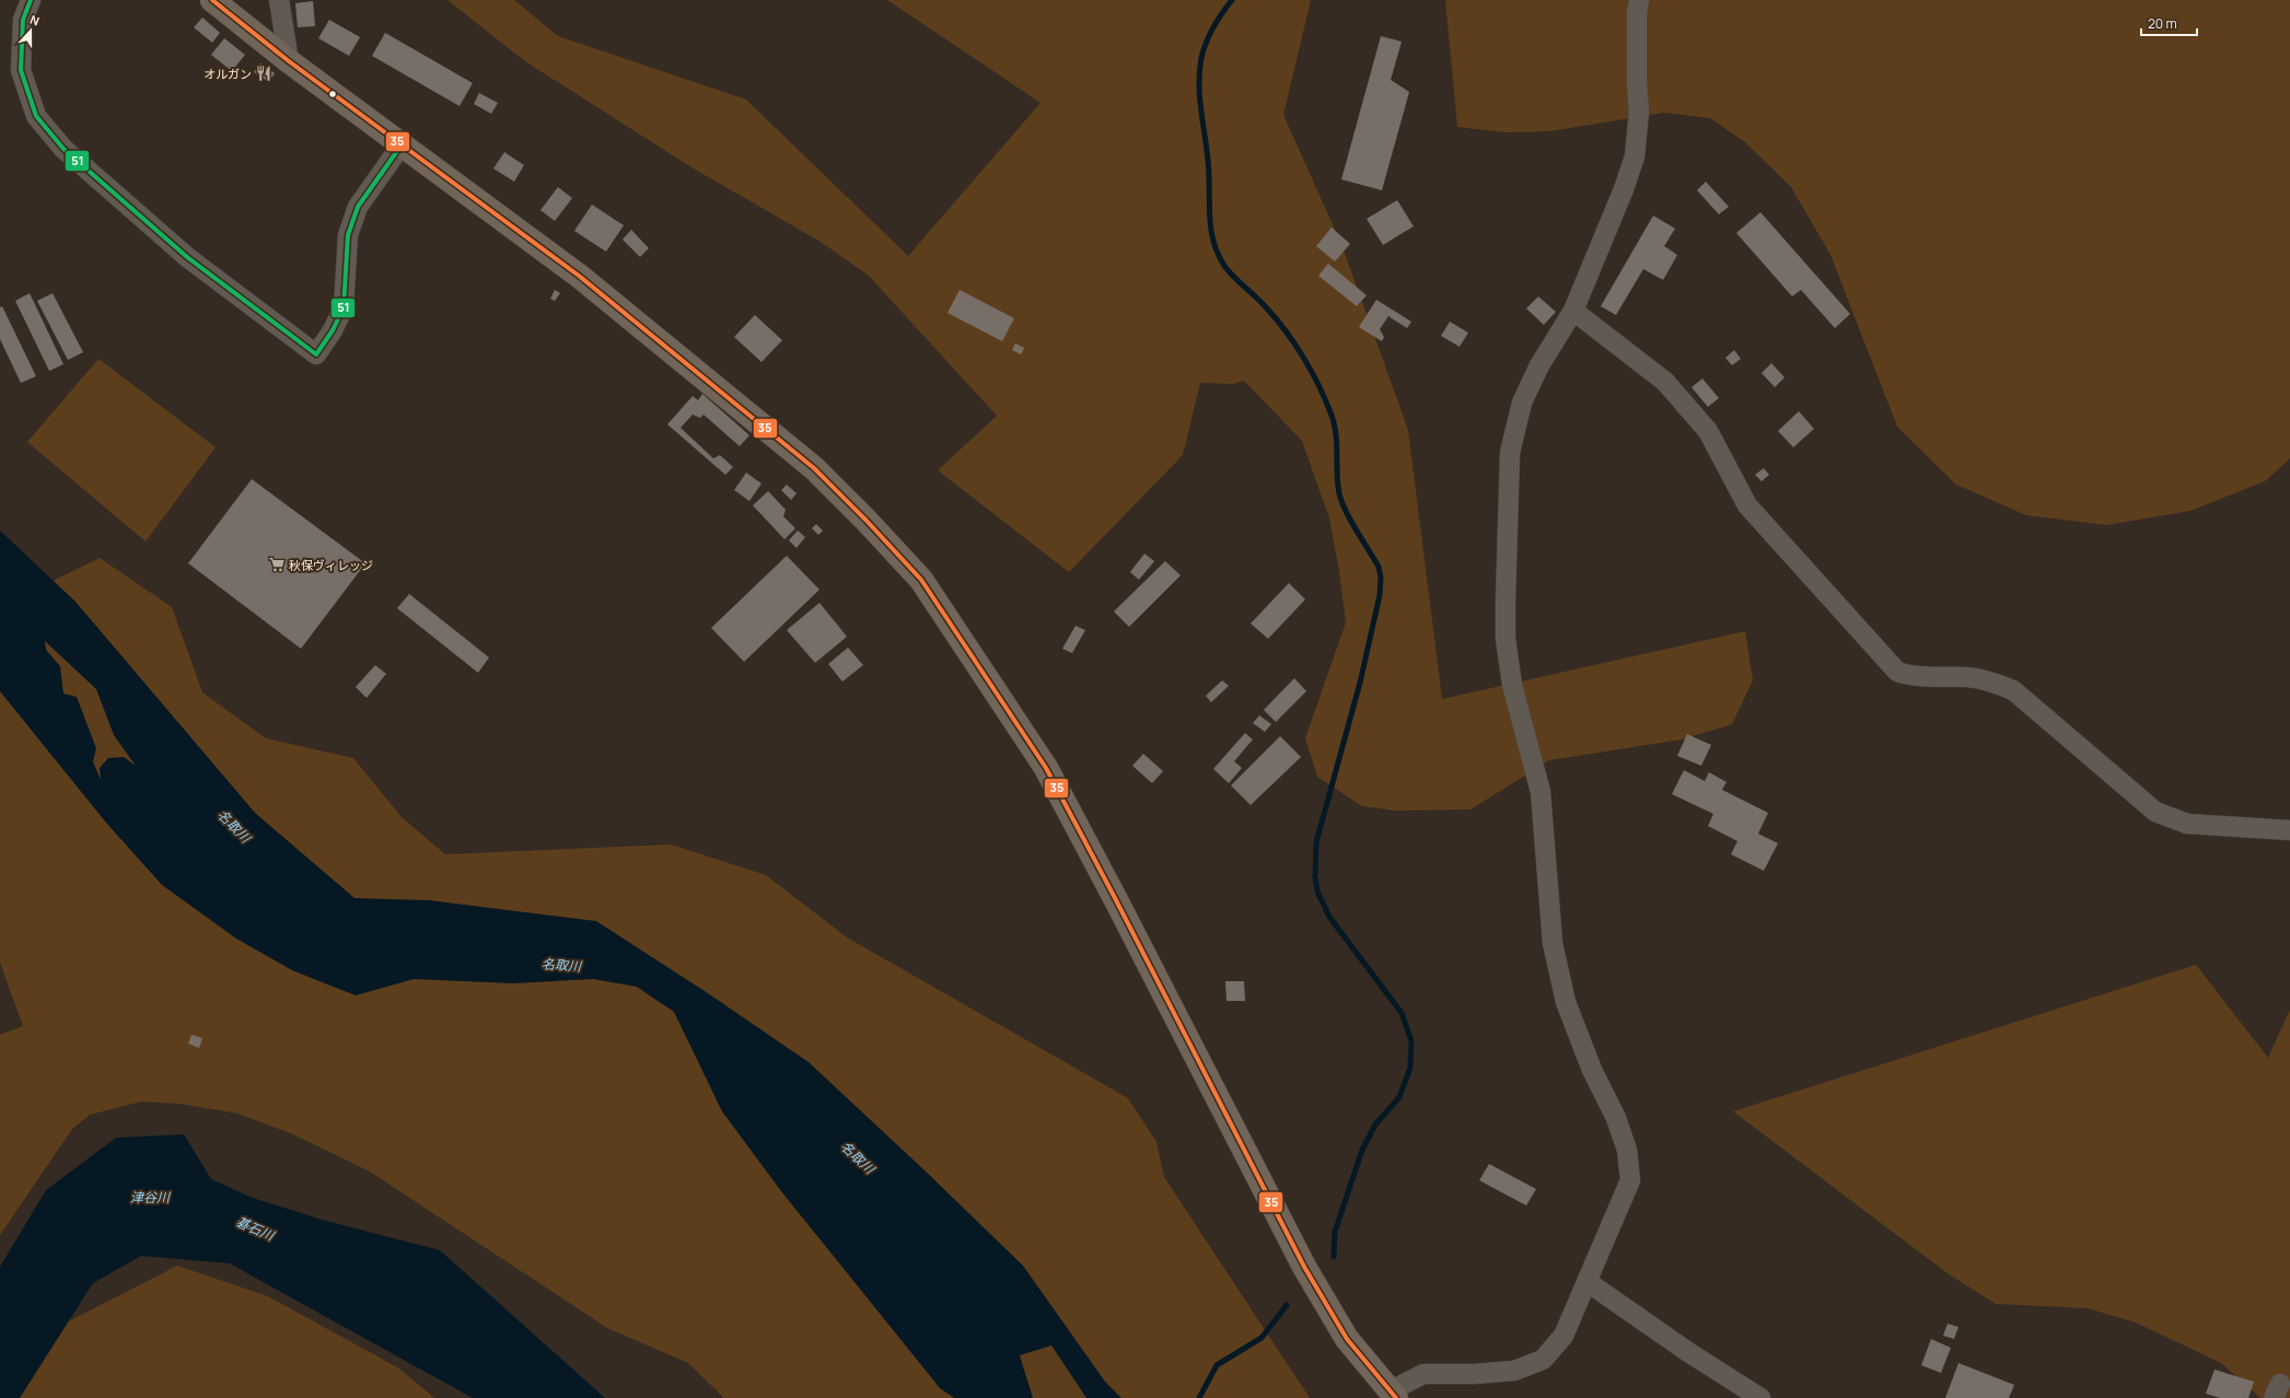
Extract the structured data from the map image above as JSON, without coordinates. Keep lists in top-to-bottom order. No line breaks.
{"water":["名取川","津谷川","碁石川"],"places":{"restaurant":["オルガン"],"supermarket":["秋保ヴィレッジ"]},"lines":["transit line 35","transit line 51"],"scale_bar":"20 m","north":"top"}
